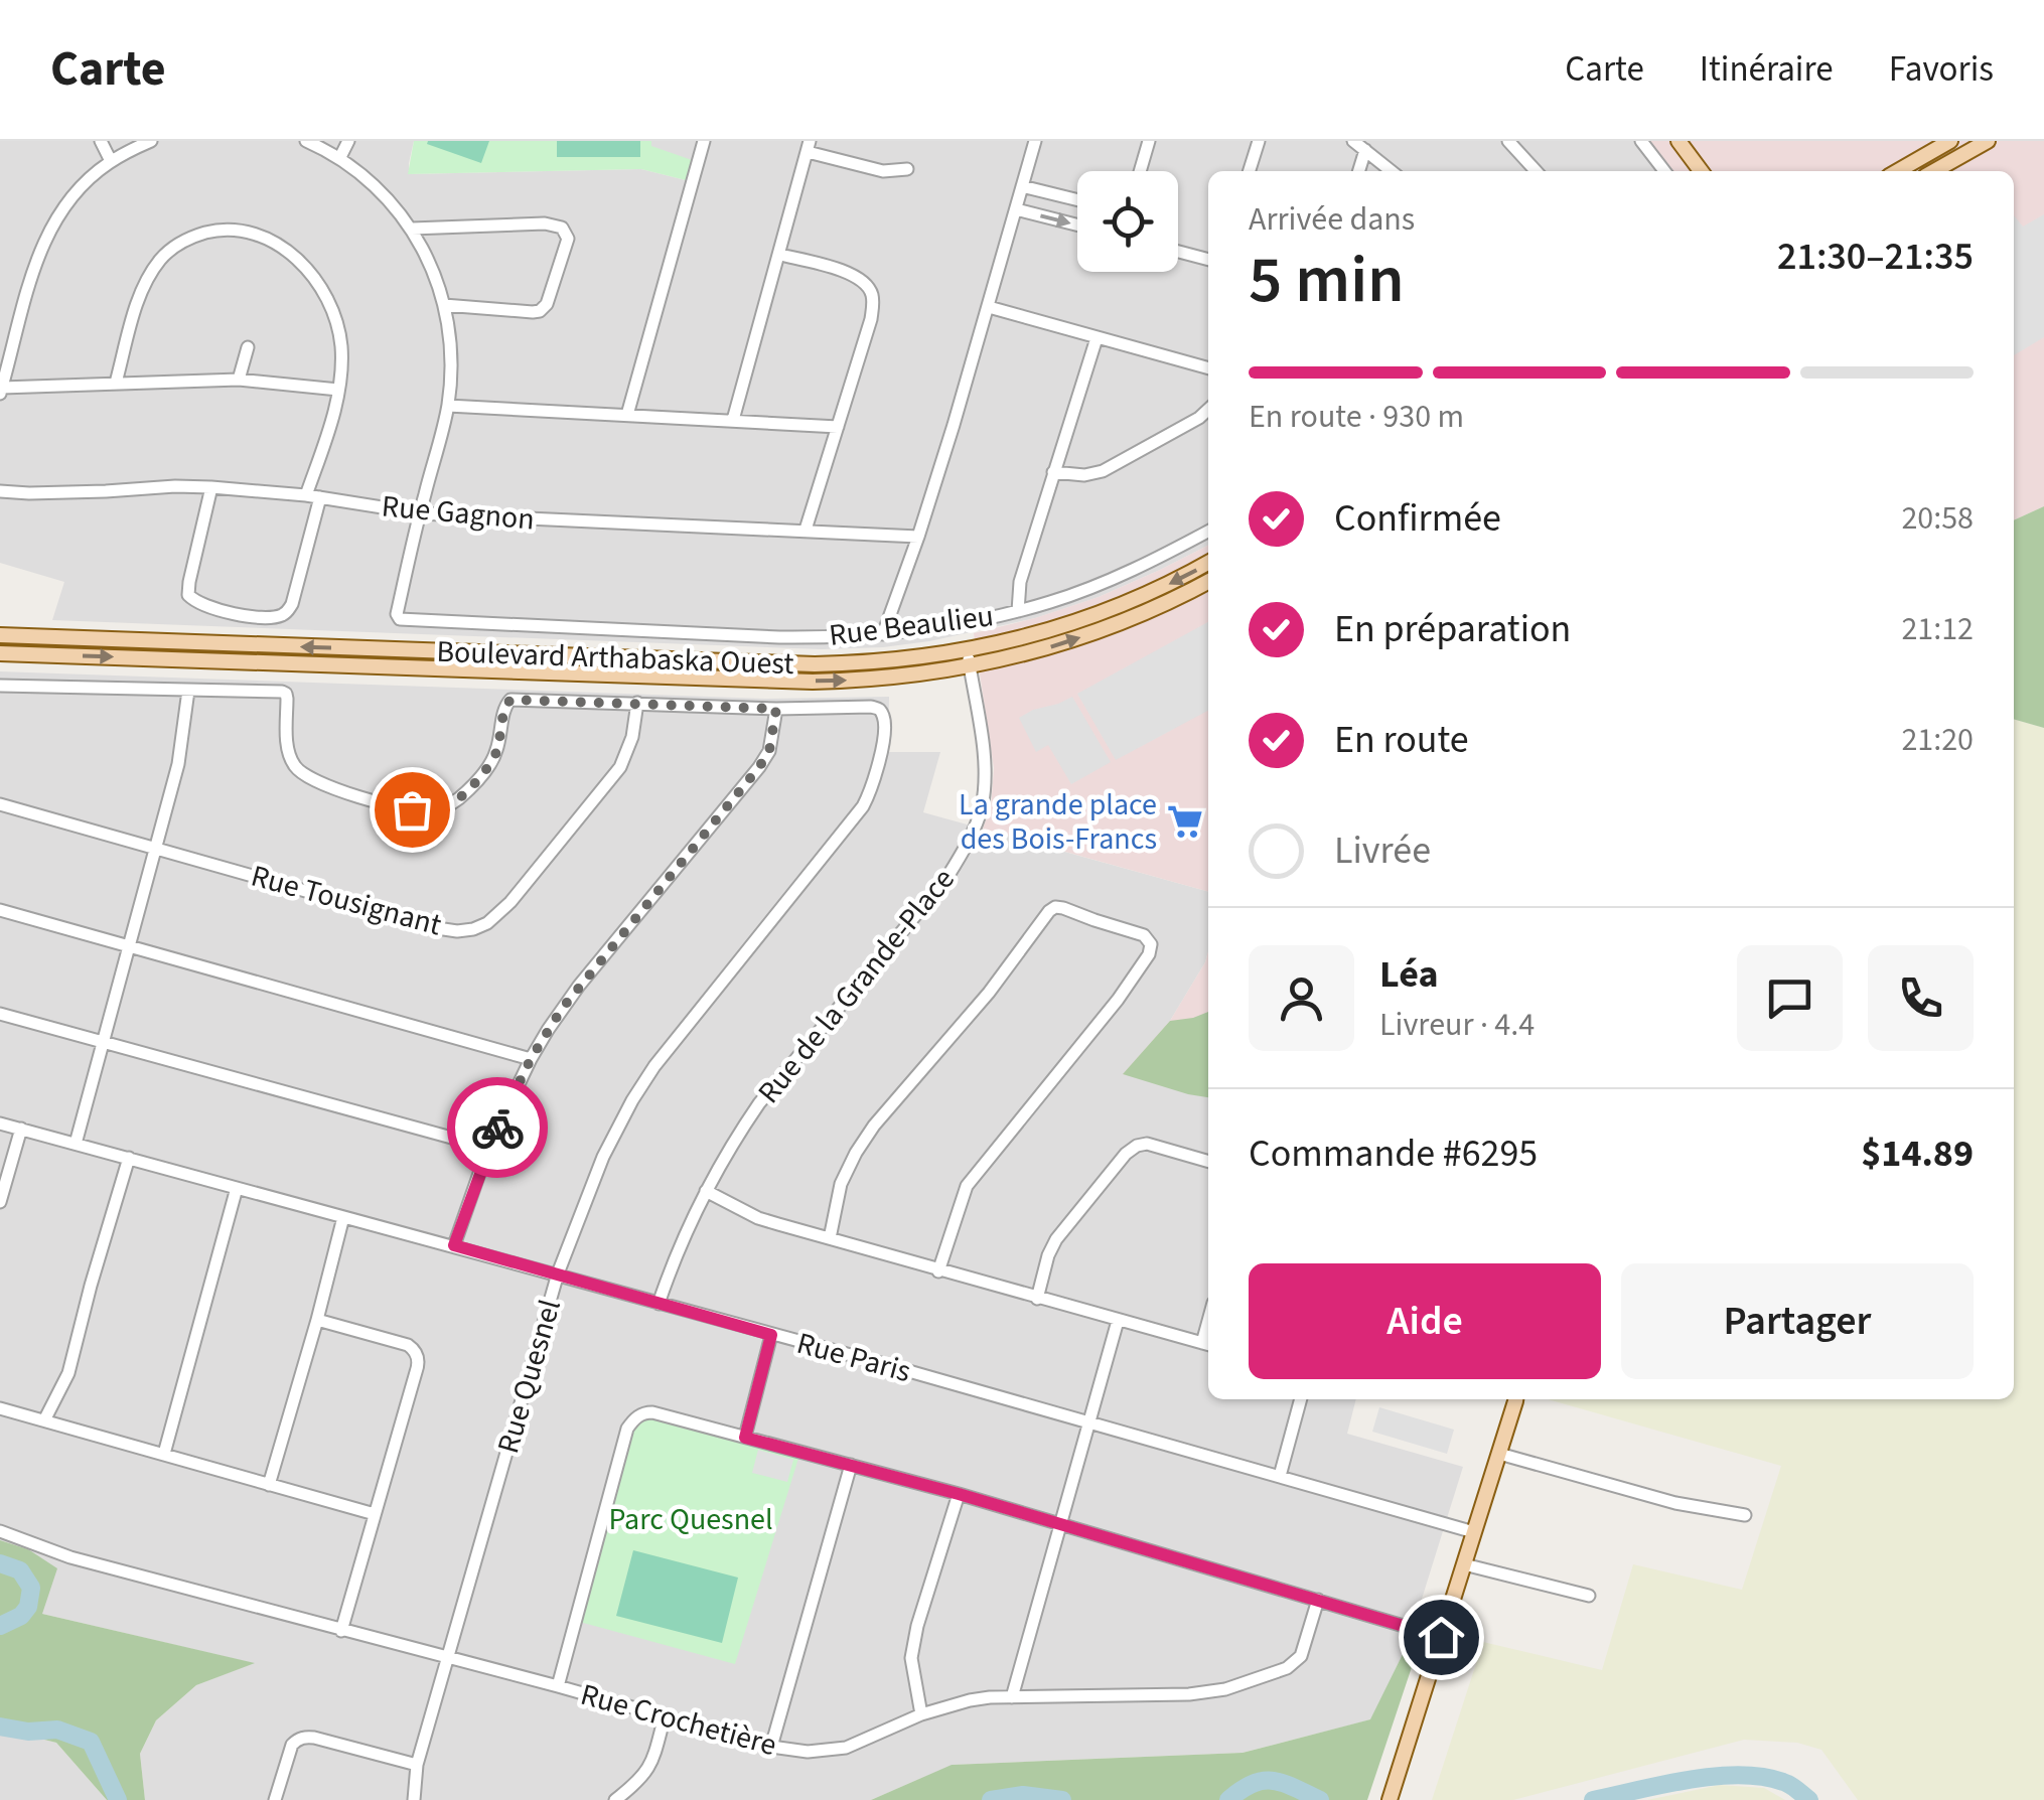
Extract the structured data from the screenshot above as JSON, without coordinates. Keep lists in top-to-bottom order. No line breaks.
{"streets":{"main road":["Boulevard Arthabaska Ouest"],"street":["Rue Gagnon","Rue Beaulieu","Rue Tousignant","Rue de la Grande-Place","Rue Paris","Rue Quesnel","Rue Crochetière"]},"crossings":[["Rue Gagnon","Rue Beaulieu"],["Boulevard Arthabaska Ouest","Rue de la Grande-Place"],["Rue de la Grande-Place","Rue Paris"],["Rue Paris","Rue Quesnel"],["Rue Quesnel","Rue Crochetière"]],"parks":["Parc Quesnel"],"places":{"supermarket":["La grande place des Bois-Francs"]},"page":{"header":"Carte","nav":["Carte","Itinéraire","Favoris"],"heading":["5 min","Arrivée dans","21:30–21:35"],"panel":["Léa","Livreur · 4.4","Commande #6295","$14.89"],"bar":"En route · 930 m","list":[["Confirmée","20:58"],["En préparation","21:12"],["En route","21:20"],"Livrée"],"buttons":["Aide","Partager"]}}
